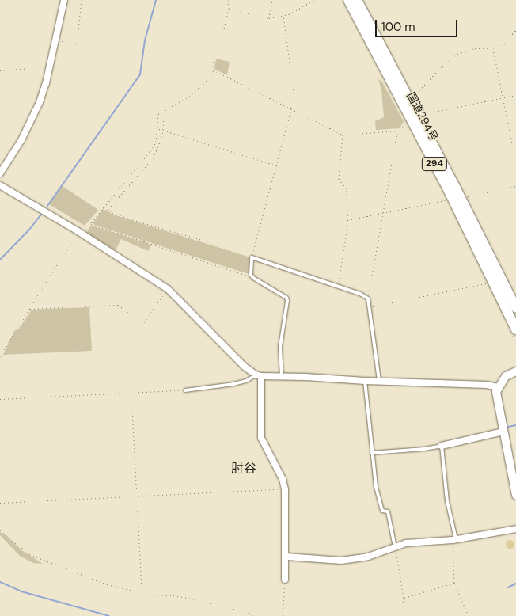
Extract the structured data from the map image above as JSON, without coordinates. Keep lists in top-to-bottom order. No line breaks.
{"streets":{"highway":["国道294号","294"]},"districts":["肘谷"],"scale_bar":"100 m"}
